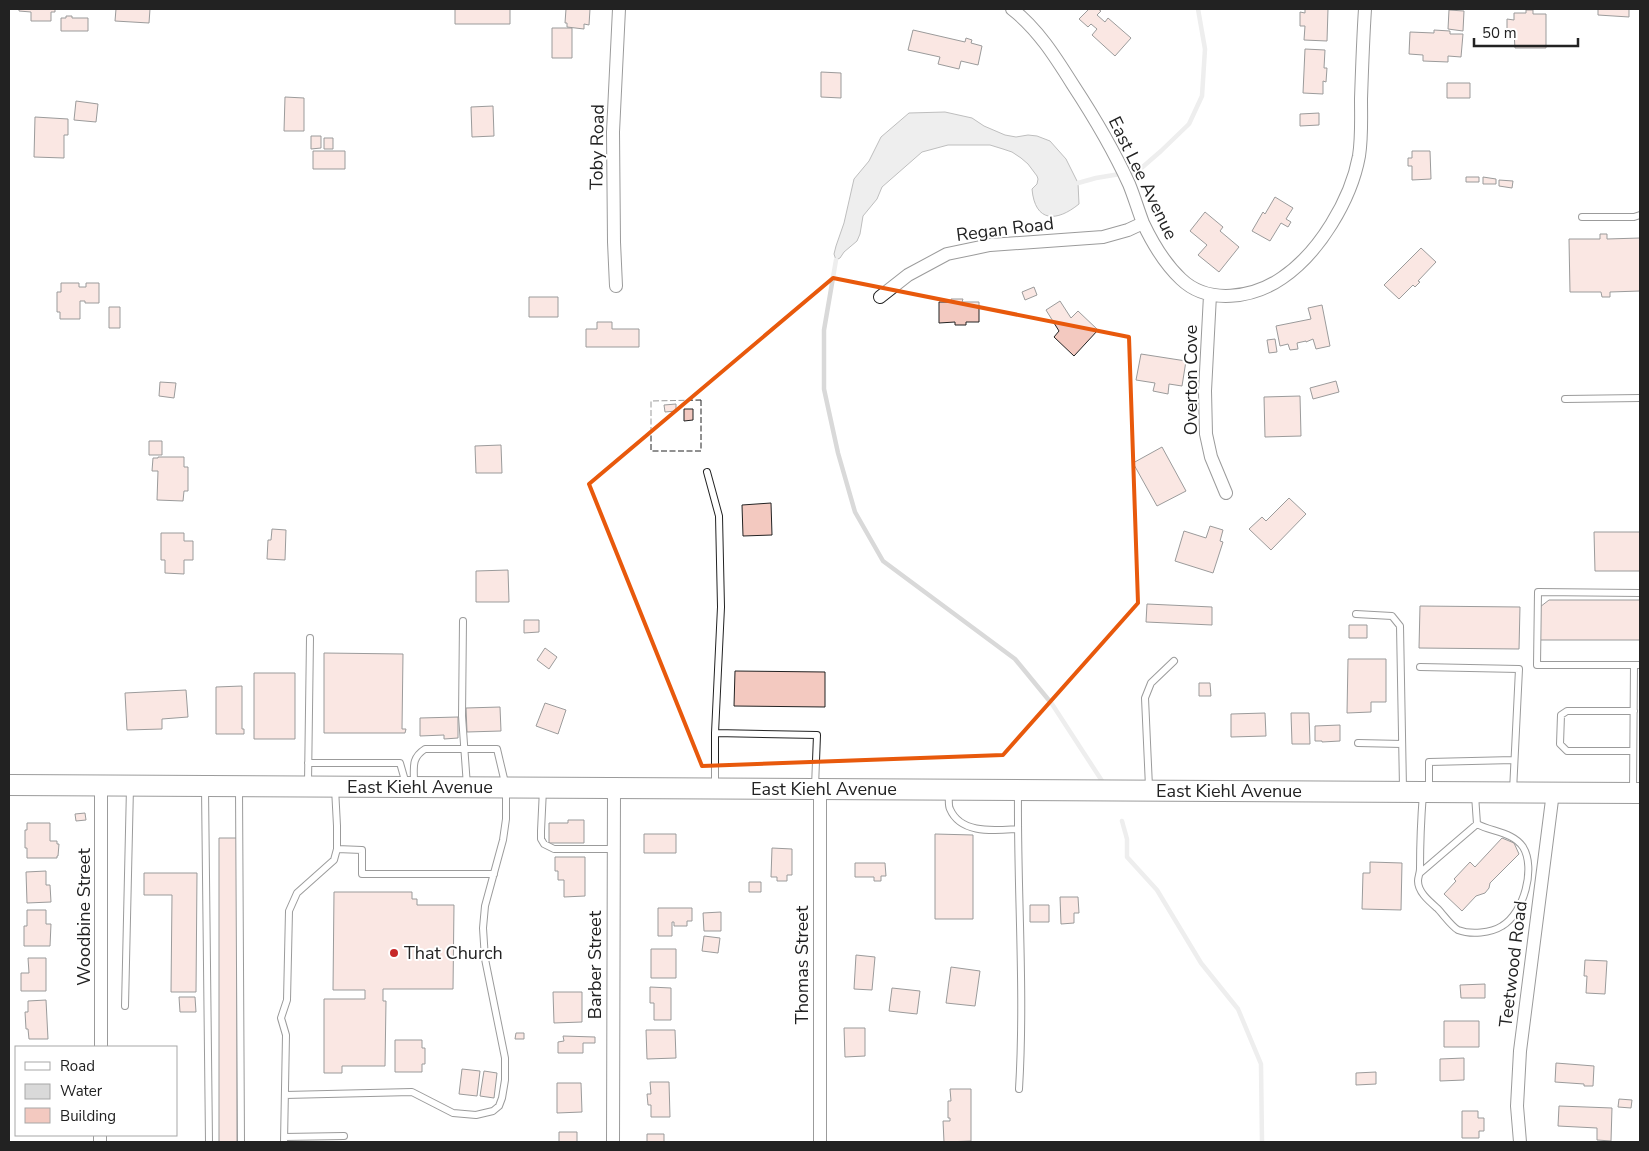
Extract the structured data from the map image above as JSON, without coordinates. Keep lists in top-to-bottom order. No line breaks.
{"streets":{"main road":["East Kiehl Avenue"],"street":["Toby Road","East Lee Avenue","Regan Road","Overton Cove","Woodbine Street","Teetwood Road","Barber Street","Thomas Street"]},"crossings":[["East Lee Avenue","Regan Road"],["East Lee Avenue","Overton Cove"],["East Kiehl Avenue","Woodbine Street"],["East Kiehl Avenue","Teetwood Road"],["East Kiehl Avenue","Barber Street"],["East Kiehl Avenue","Thomas Street"]],"places":["That Church"],"legend":["Road","Water","Building"],"scale_bar":"50 m"}
